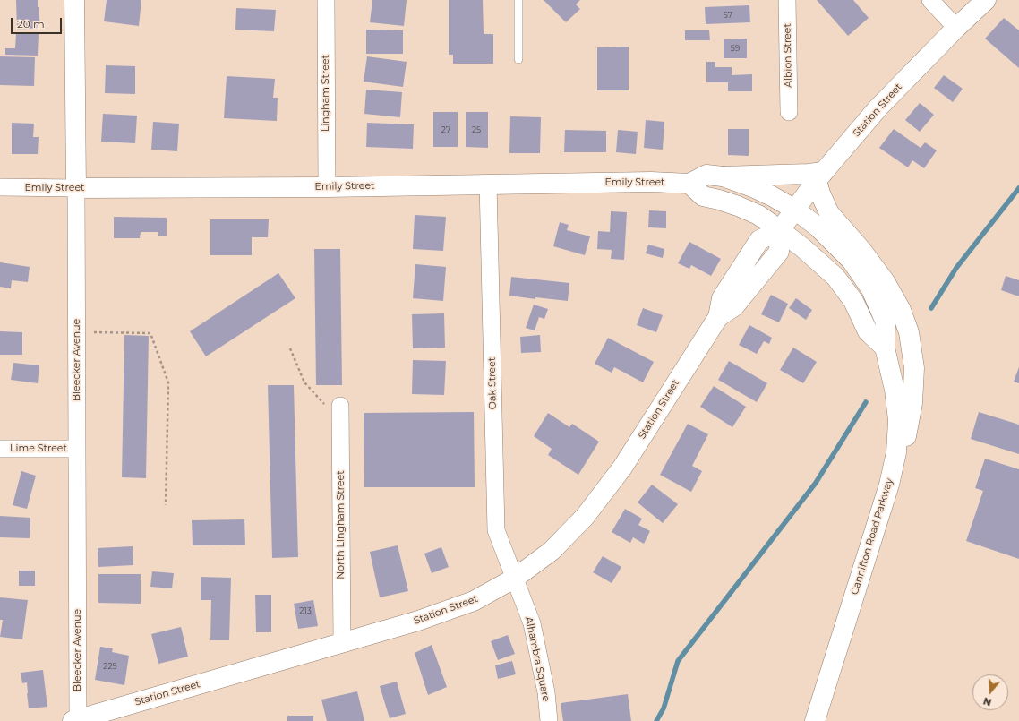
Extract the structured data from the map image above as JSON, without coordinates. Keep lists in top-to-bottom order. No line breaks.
{"streets":{"street":["Albion Street","Lingham Street","Station Street","Emily Street","Bleecker Avenue","Oak Street","Lime Street","North Lingham Street","Cannifton Road Parkway","Alhambra Square"]},"crossings":[["Lingham Street","Emily Street"],["Station Street","Emily Street"],["Station Street","Bleecker Avenue"],["Station Street","Oak Street"],["Station Street","North Lingham Street"],["Station Street","Cannifton Road Parkway"],["Station Street","Alhambra Square"],["Emily Street","Bleecker Avenue"],["Emily Street","Oak Street"],["Emily Street","Cannifton Road Parkway"],["Bleecker Avenue","Lime Street"],["Oak Street","Alhambra Square"]],"house_numbers":["57","59","27","25","213","225"],"scale_bar":"20 m","north":"bottom"}
